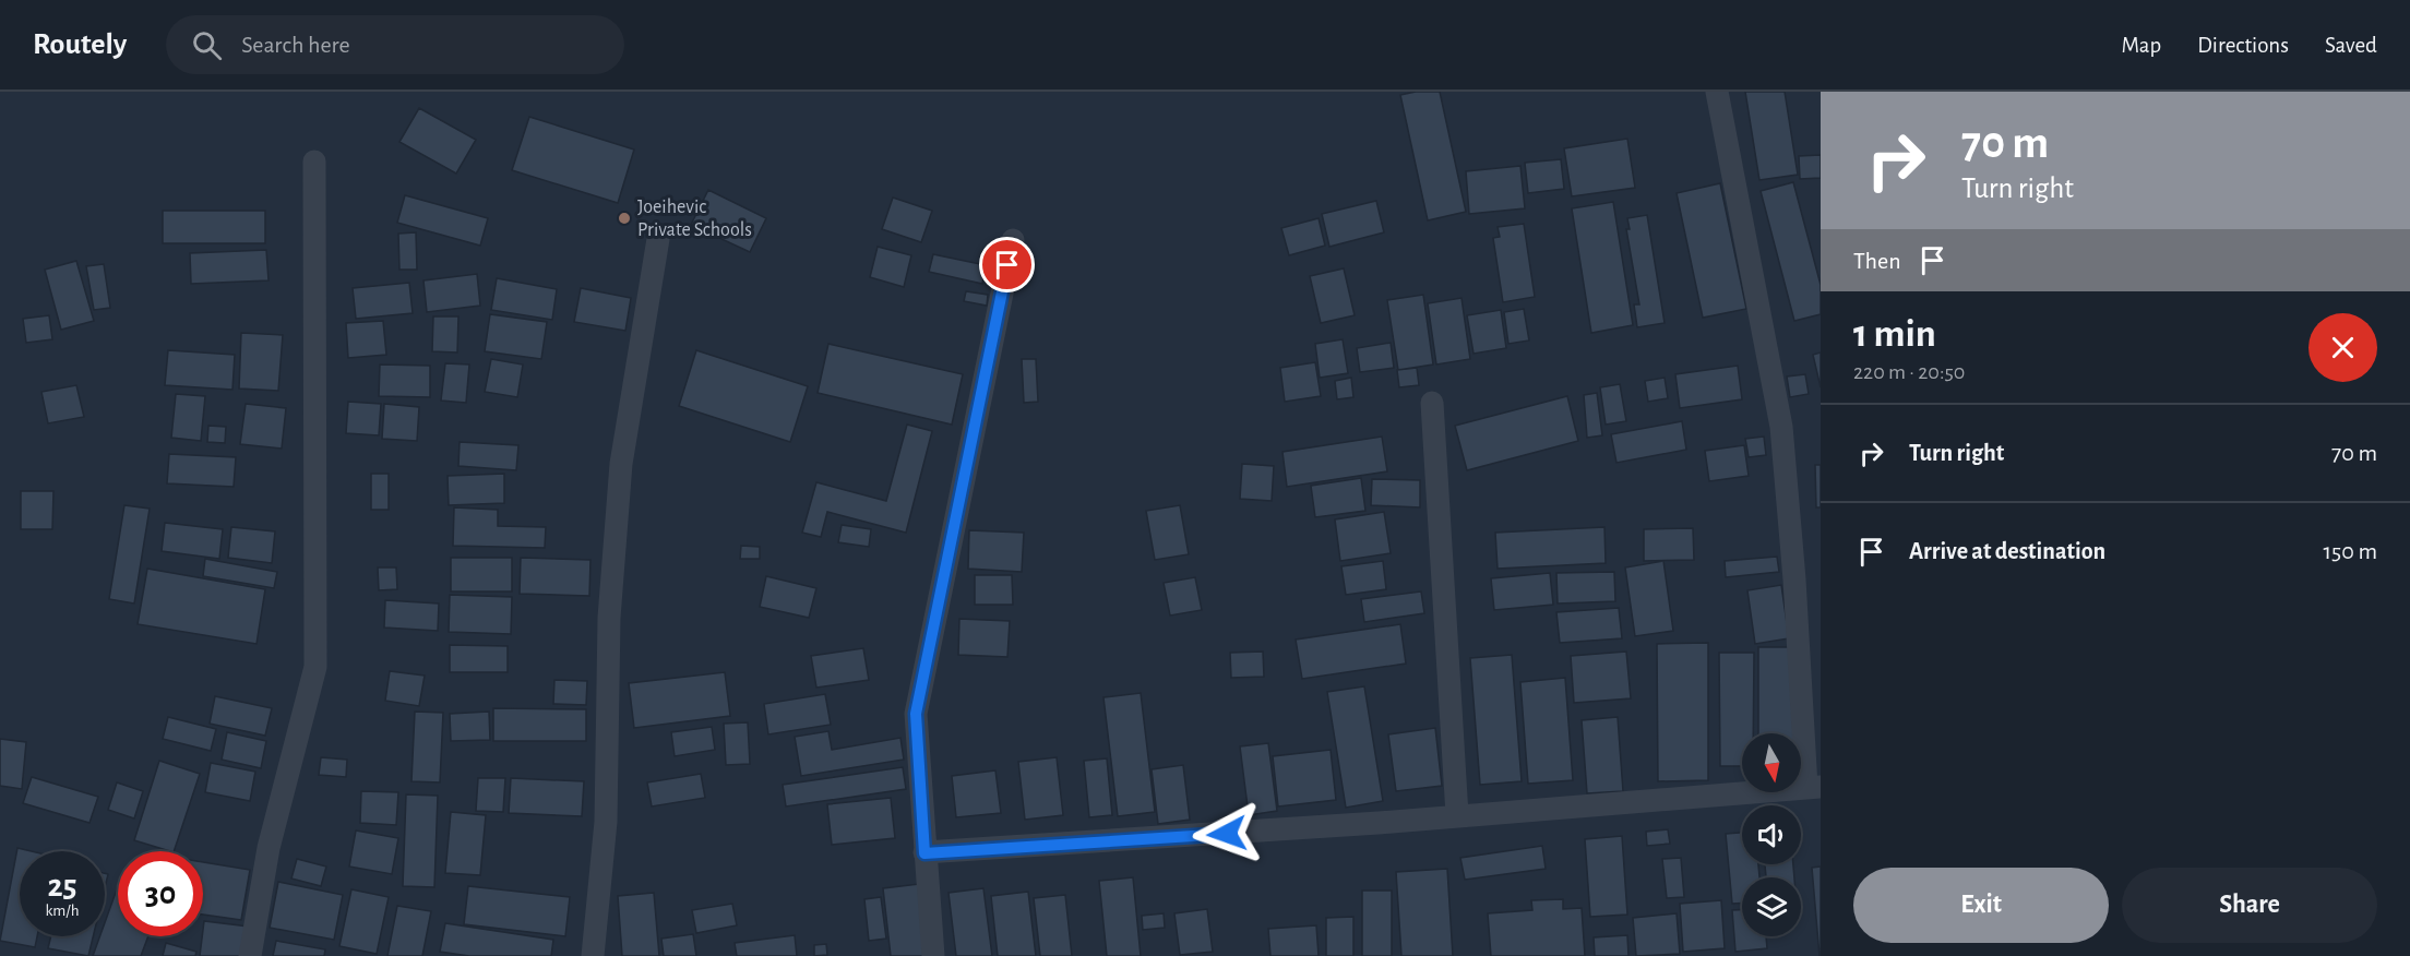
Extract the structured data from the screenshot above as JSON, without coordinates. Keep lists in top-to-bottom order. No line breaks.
{"places":["Joeihevic Private Schools"],"north":"bottom","page":{"header":"Routely","search":"Search here","nav":["Map","Directions","Saved"],"turn":["70 m","Turn right"],"then":"Then","heading":["1 min","220 m · 20:50"],"list":[{"name":"Turn right","value":"70 m"},{"name":"Arrive at destination","value":"150 m"}],"speed":"25 km/h","limit":"30","buttons":["Exit","Share"]}}
